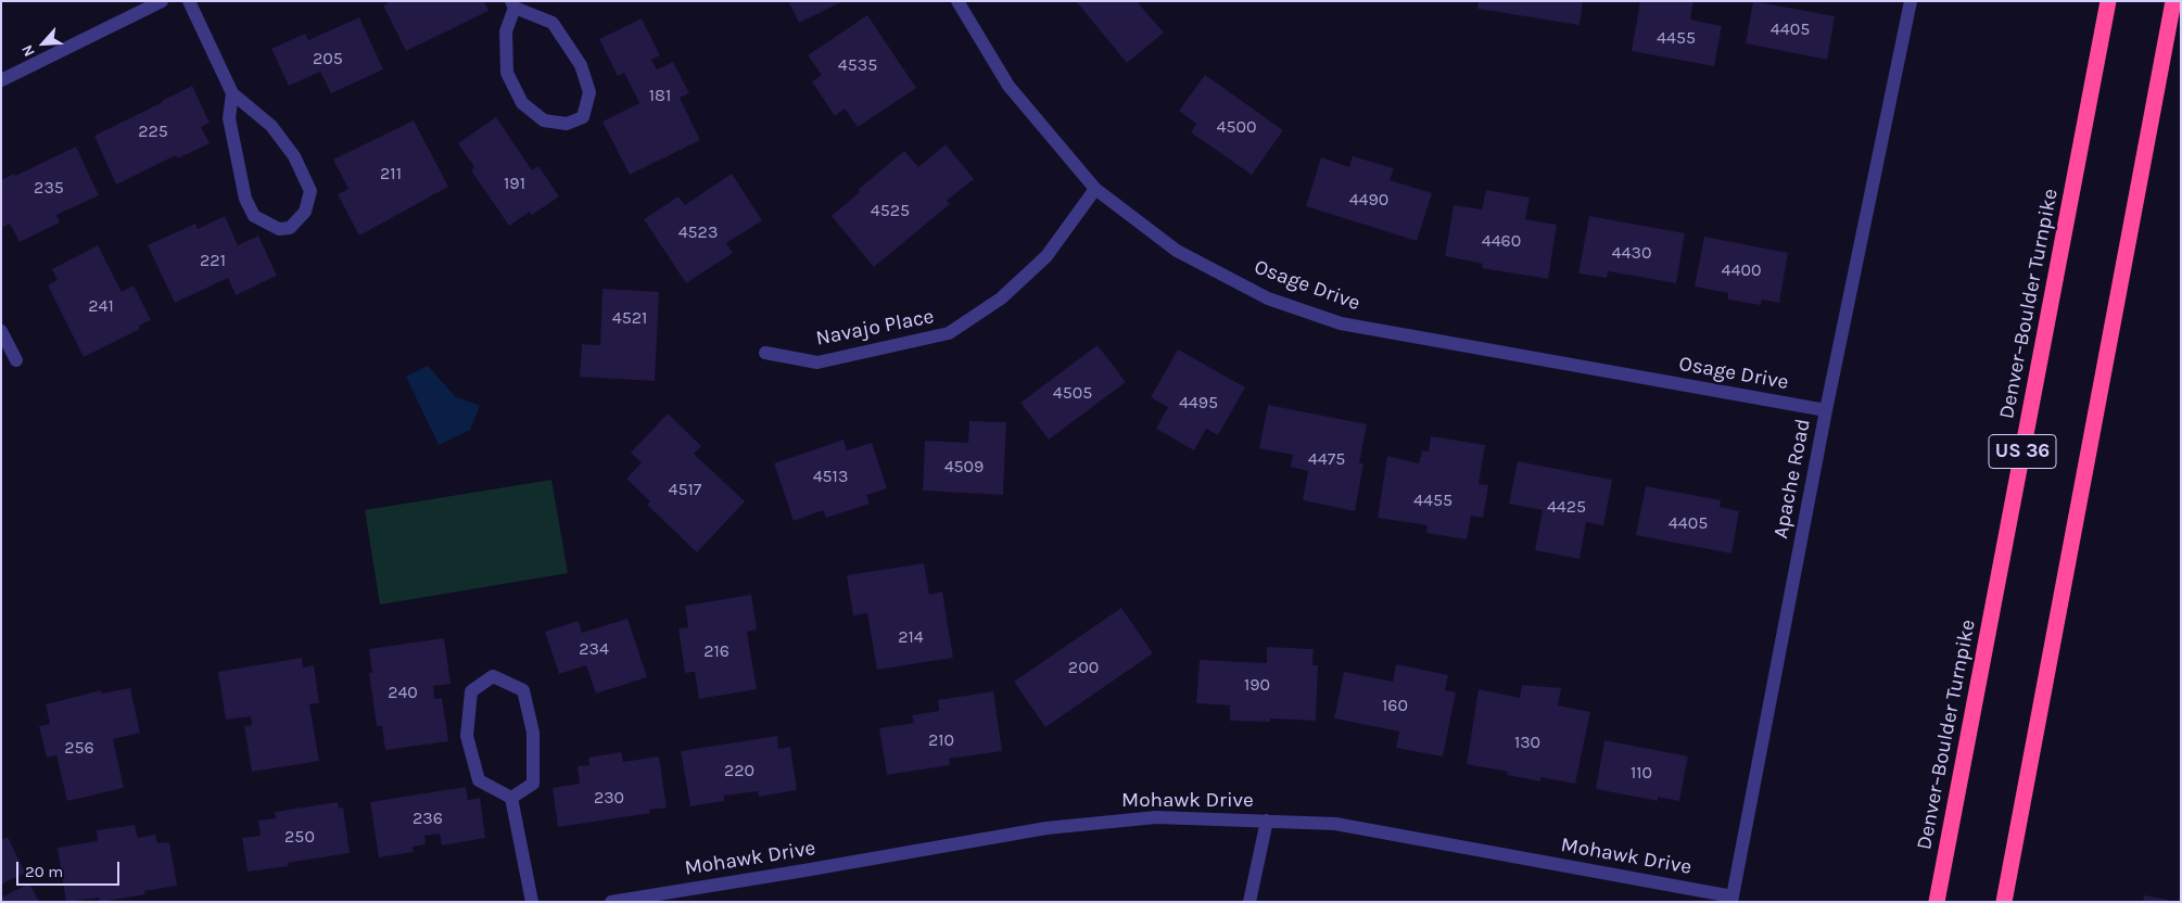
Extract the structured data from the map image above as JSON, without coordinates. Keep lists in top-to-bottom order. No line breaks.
{"streets":{"highway":["Denver–Boulder Turnpike","US 36"],"street":["Osage Drive","Navajo Place","Apache Road","Mohawk Drive"]},"crossings":[["Osage Drive","Navajo Place"],["Osage Drive","Apache Road"],["Apache Road","Mohawk Drive"]],"house_numbers":["4405","4455","205","4535","181","4500","225","211","191","235","4490","4525","4523","4460","4430","221","4400","241","4521","4505","4495","4475","4509","4513","4517","4455","4425","4405","214","234","216","200","190","240","160","210","130","256","220","110","230","236","250"],"scale_bar":"20 m","north":"bottom left"}
